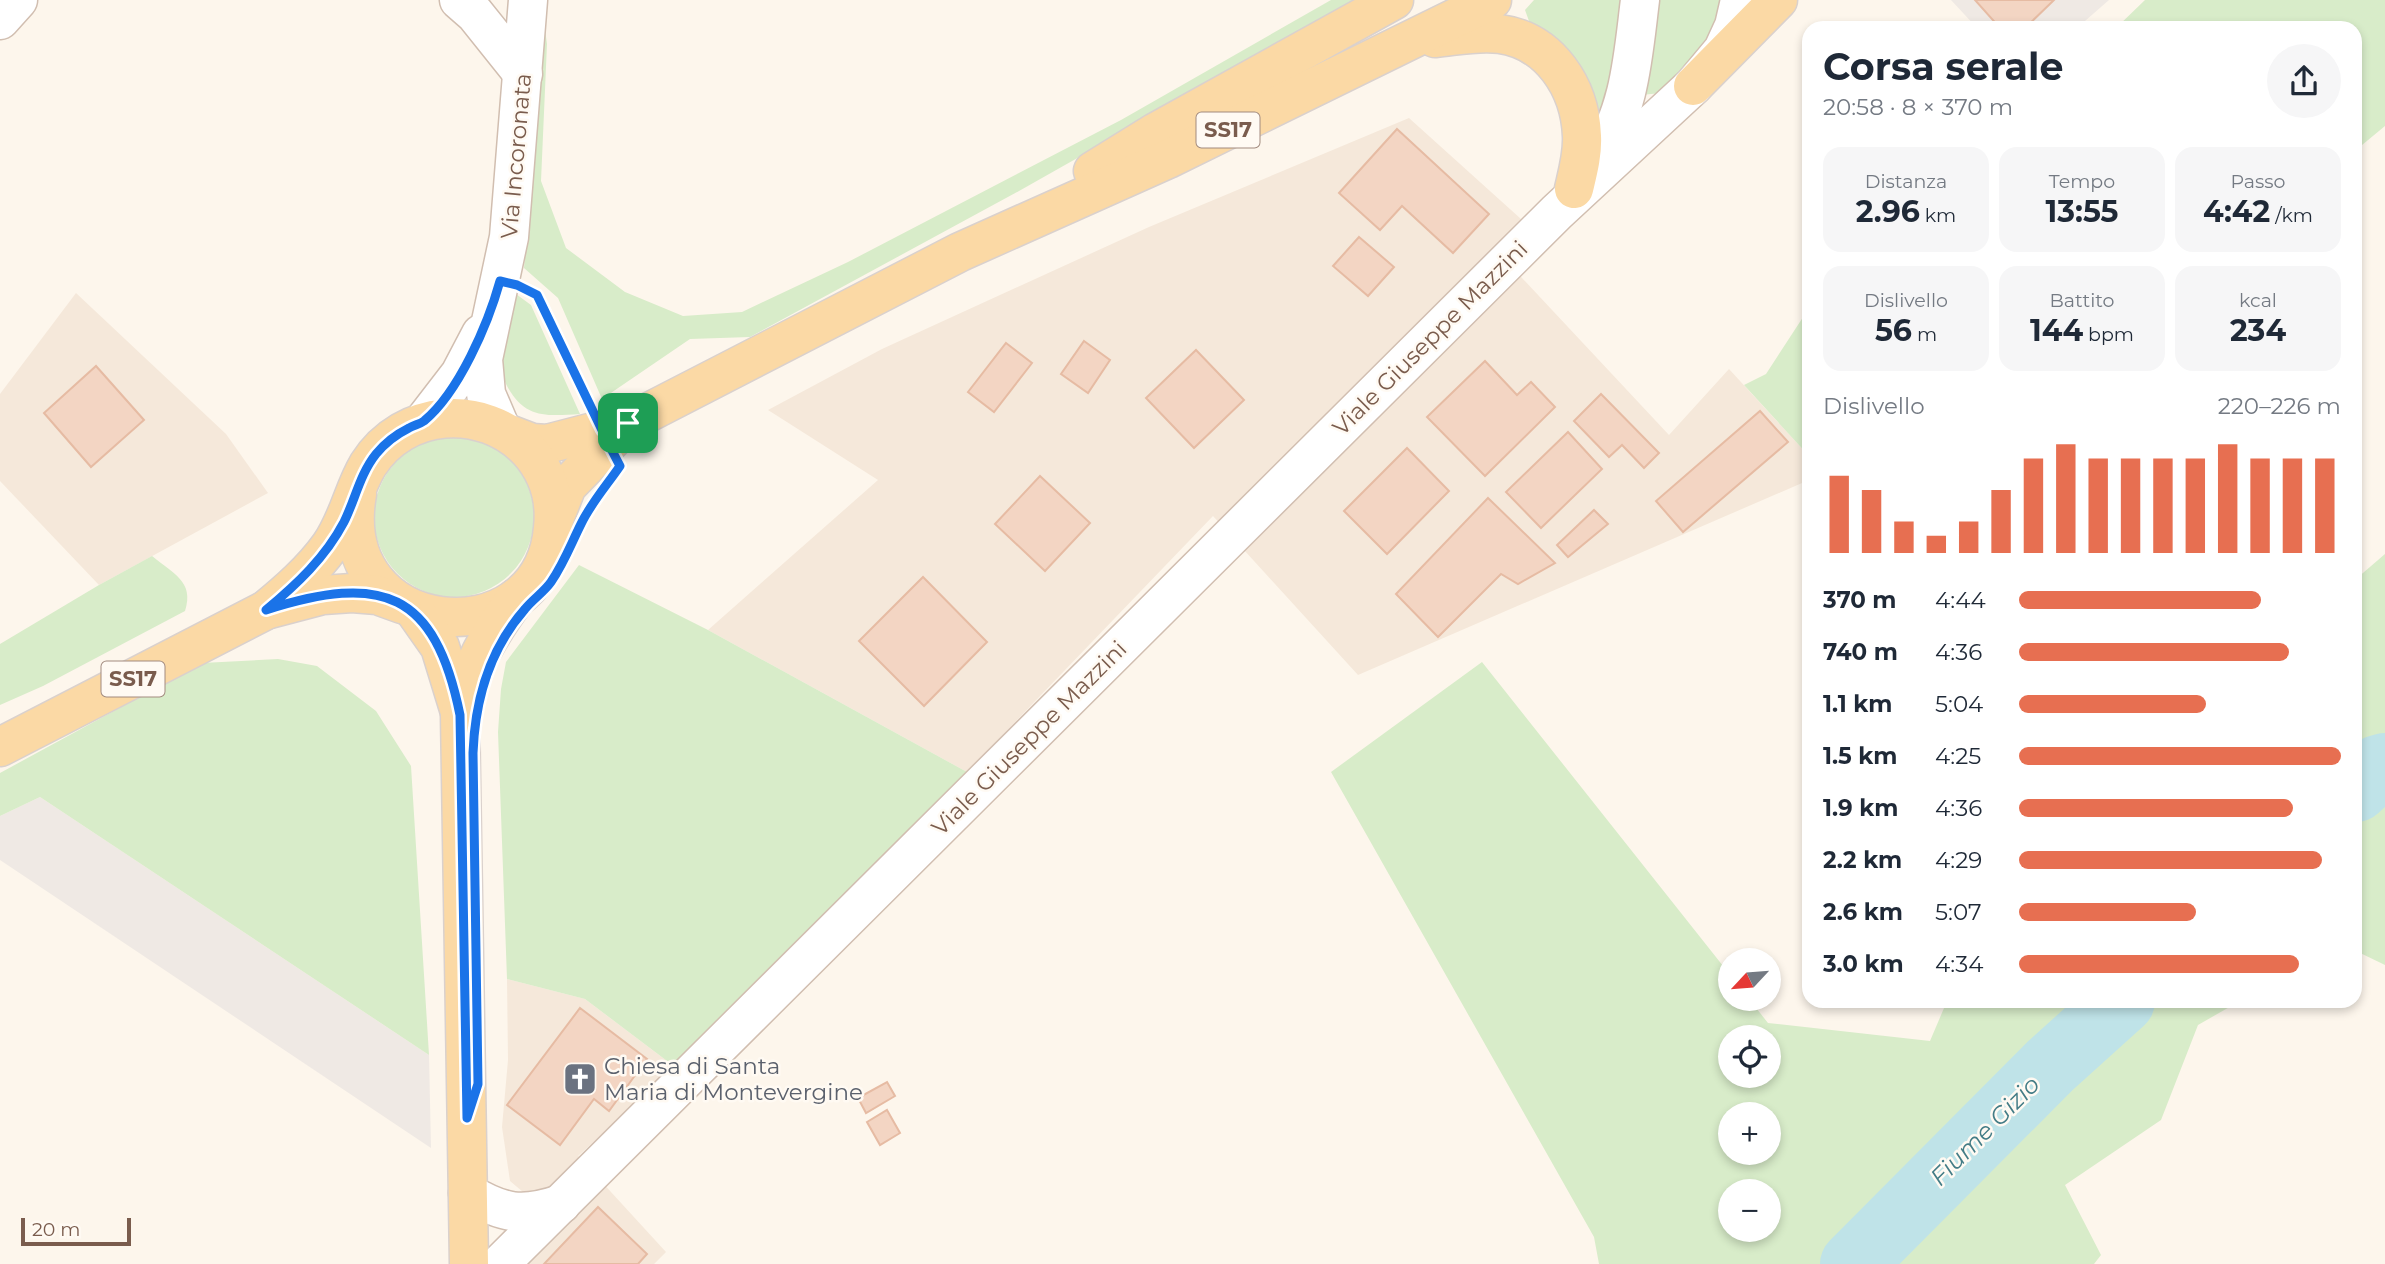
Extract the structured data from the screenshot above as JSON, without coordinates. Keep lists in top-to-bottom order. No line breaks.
{"streets":{"main road":["SS17"],"street":["Via Incoronata","Viale Giuseppe Mazzini"]},"crossings":[["SS17","Via Incoronata"]],"water":["Fiume Gizio"],"places":{"church":["Chiesa di Santa Maria di Montevergine"]},"scale_bar":"20 m","north":"bottom left","page":{"heading":["Corsa serale","20:58 · 8 × 370 m"],"stats":[["Distanza","2.96 km"],["Tempo","13:55"],["Passo","4:42 /km"],["Dislivello","56 m"],["Battito","144 bpm"],["kcal","234"]],"chart":["Dislivello","220–226 m"],"list":[{"name":"370 m","note":"4:44"},{"name":"740 m","note":"4:36"},{"name":"1.1 km","note":"5:04"},{"name":"1.5 km","note":"4:25"},{"name":"1.9 km","note":"4:36"},{"name":"2.2 km","note":"4:29"},{"name":"2.6 km","note":"5:07"},{"name":"3.0 km","note":"4:34"}],"map_buttons":["+","−"],"scale":"20 m"}}
